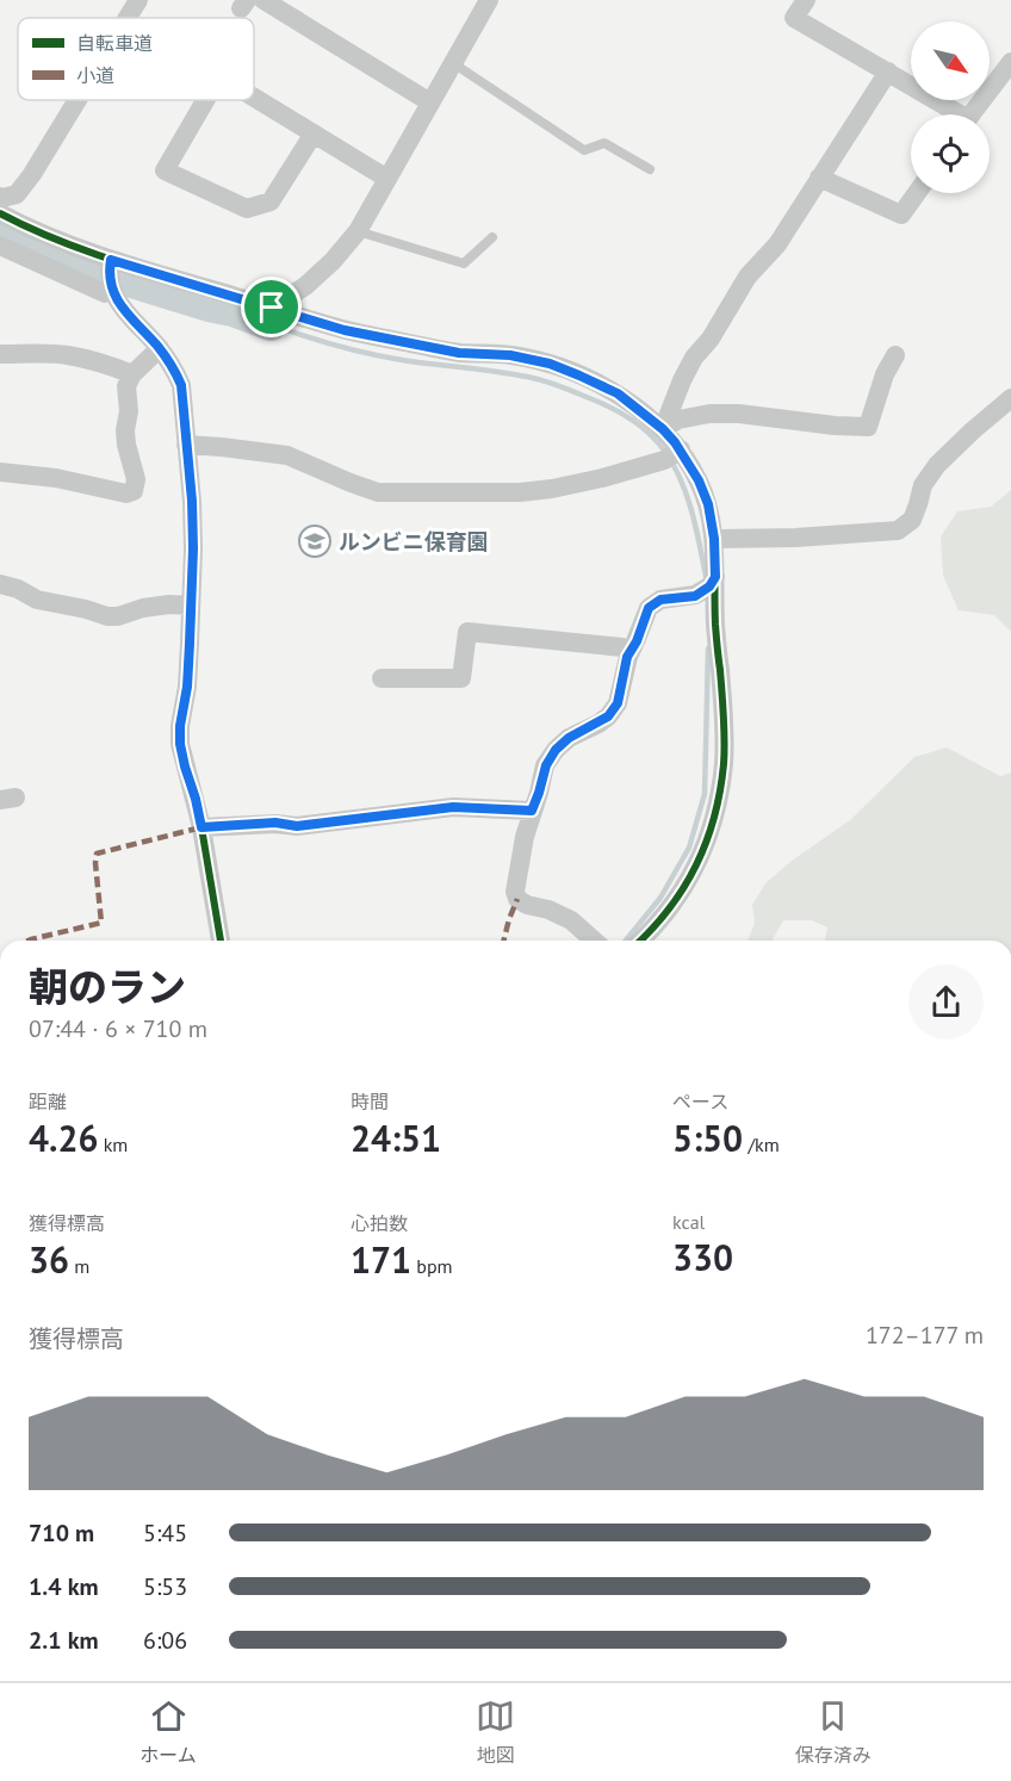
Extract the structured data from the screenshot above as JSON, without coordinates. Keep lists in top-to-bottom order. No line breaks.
{"places":{"school or university":["ルンビニ保育園"]},"legend":["自転車道","小道"],"north":"bottom right","page":{"heading":["朝のラン","07:44 · 6 × 710 m"],"stats":[["距離","4.26 km"],["時間","24:51"],["ペース","5:50 /km"],["獲得標高","36 m"],["心拍数","171 bpm"],["kcal","330"]],"chart":["獲得標高","172–177 m"],"list":[{"name":"710 m","note":"5:45"},{"name":"1.4 km","note":"5:53"},{"name":"2.1 km","note":"6:06"}],"tabs":["ホーム","地図","保存済み"]}}
